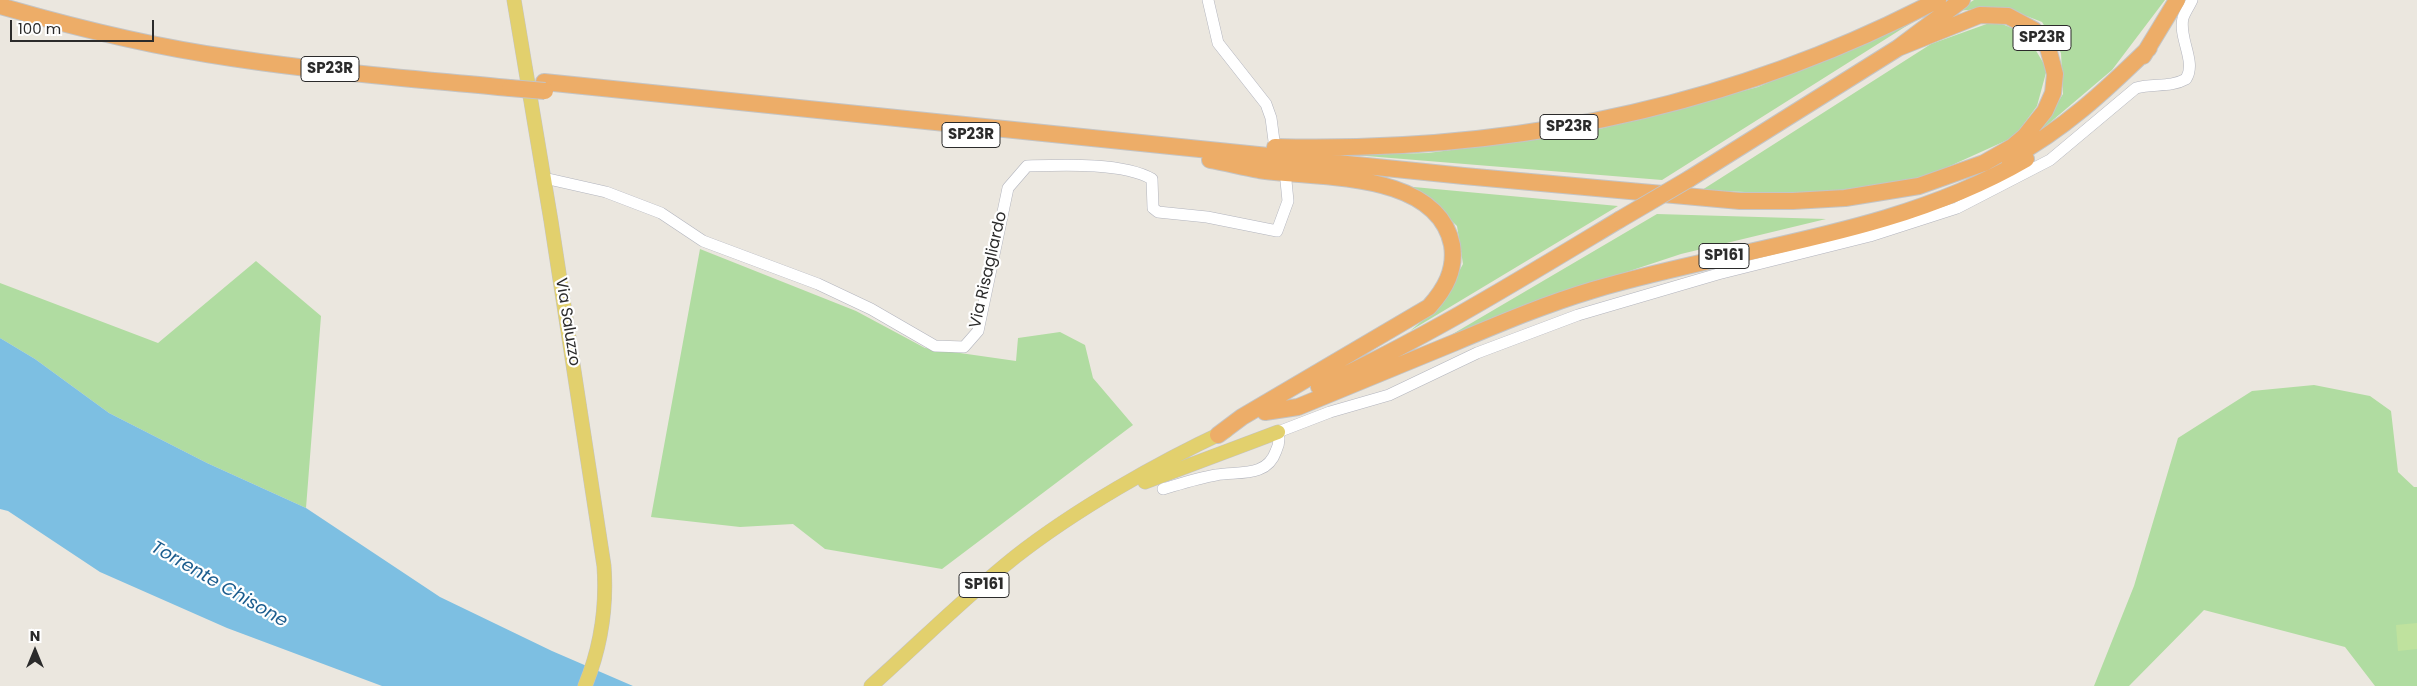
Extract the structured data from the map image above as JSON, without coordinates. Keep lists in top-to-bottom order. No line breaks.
{"streets":{"highway":["SP23R","SP161"],"main road":["Via Saluzzo"],"street":["Via Risagliardo"]},"crossings":[["SP23R","SP161"],["Via Risagliardo","Via Saluzzo"]],"water":["Torrente Chisone"],"scale_bar":"100 m","north":"top"}
